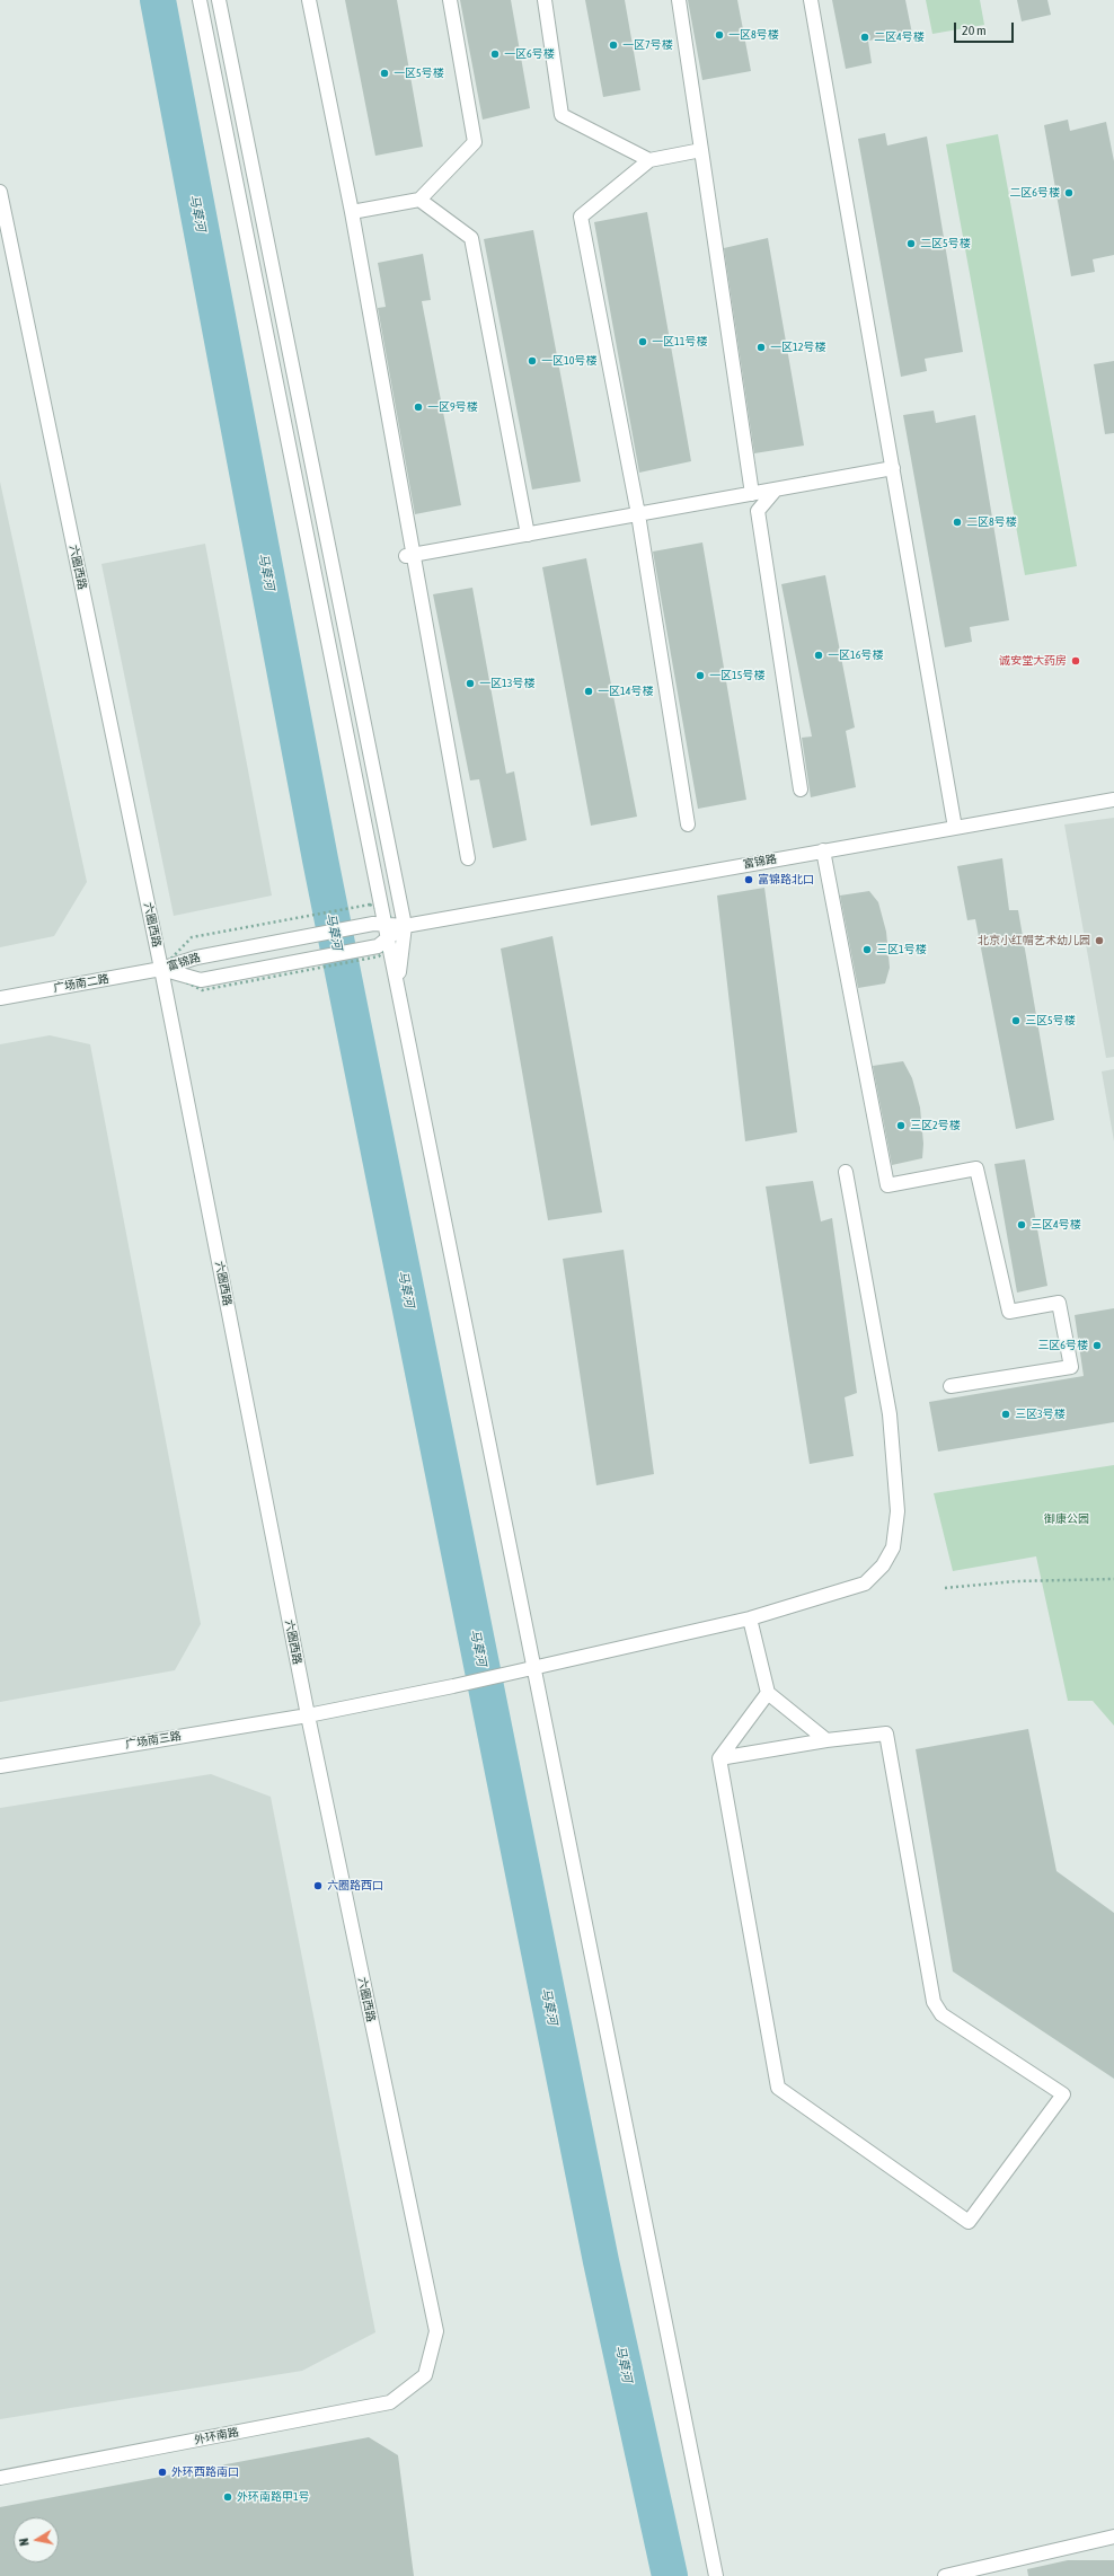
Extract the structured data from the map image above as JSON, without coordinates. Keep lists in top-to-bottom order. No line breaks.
{"streets":{"street":["六圈西路","富锦路","广场南二路","广场南三路","外环南路"]},"crossings":[["六圈西路","富锦路"],["六圈西路","广场南二路"],["六圈西路","广场南三路"],["六圈西路","外环南路"],["富锦路","广场南二路"]],"water":["马草河"],"parks":["御康公园"],"places":["一区8号楼","二区4号楼","一区7号楼","一区6号楼","一区5号楼","二区6号楼","二区5号楼","一区11号楼","一区12号楼","一区10号楼","一区9号楼","二区8号楼","一区16号楼","诚安堂大药房","一区15号楼","一区13号楼","一区14号楼","富锦路北口","北京小红帽艺术幼儿园","三区1号楼","三区5号楼","三区2号楼","三区4号楼","三区6号楼","三区3号楼","六圈路西口","外环西路南口","外环南路甲1号"],"scale_bar":"20 m","north":"left"}
